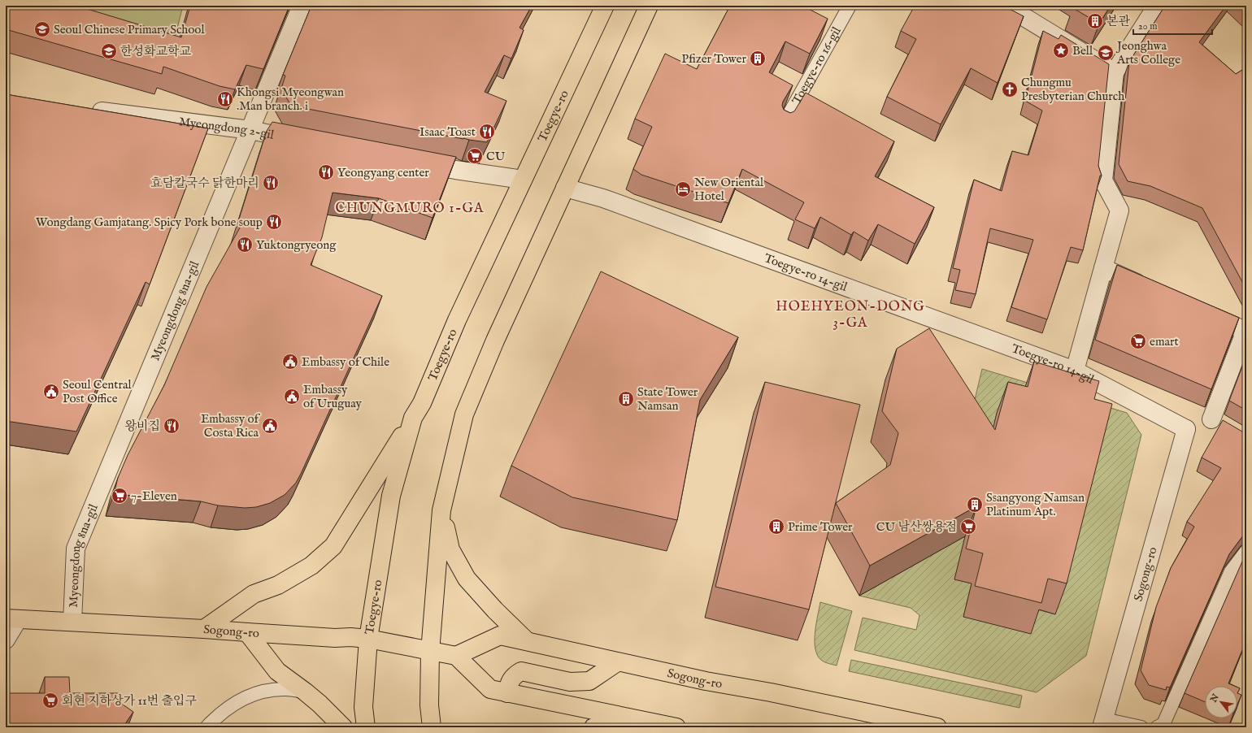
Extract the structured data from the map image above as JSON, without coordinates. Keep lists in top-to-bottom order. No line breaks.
{"streets":{"main road":["Toegye-ro","Sogong-ro"],"street":["Myeongdong 2-gil","Toegye-ro 14-gil","Myeongdong 8na-gil"],"lane":["Toegye-ro 16-gil"]},"crossings":[["Toegye-ro","Sogong-ro"],["Myeongdong 2-gil","Myeongdong 8na-gil"],["Toegye-ro 14-gil","Sogong-ro"],["Myeongdong 8na-gil","Sogong-ro"]],"districts":["CHUNGMURO 1-GA","HOEHYEON-DONG 3-GA"],"places":{"building":["본관","Pfizer Tower","State Tower Namsan","Ssangyong Namsan Platinum Apt.","Prime Tower"],"school or university":["Seoul Chinese Primary School","한성화교학교","Jeonghwa Arts College"],"place":["Bell"],"church":["Chungmu Presbyterian Church"],"restaurant":["Khongsi Myeongwan .Man branch. i","Isaac Toast","Yeongyang center","효담칼국수 닭한마리","Wongdang Gamjatang. Spicy Pork bone soup","Yuktongryeong","왕비집"],"supermarket":["CU","emart","7-Eleven","CU 남산쌍용점","회현 지하상가 11번 출입구"],"hotel":["New Oriental Hotel"],"public building":["Embassy of Chile","Seoul Central Post Office","Embassy of Uruguay","Embassy of Costa Rica"]},"scale_bar":"20 m","north":"top left"}
